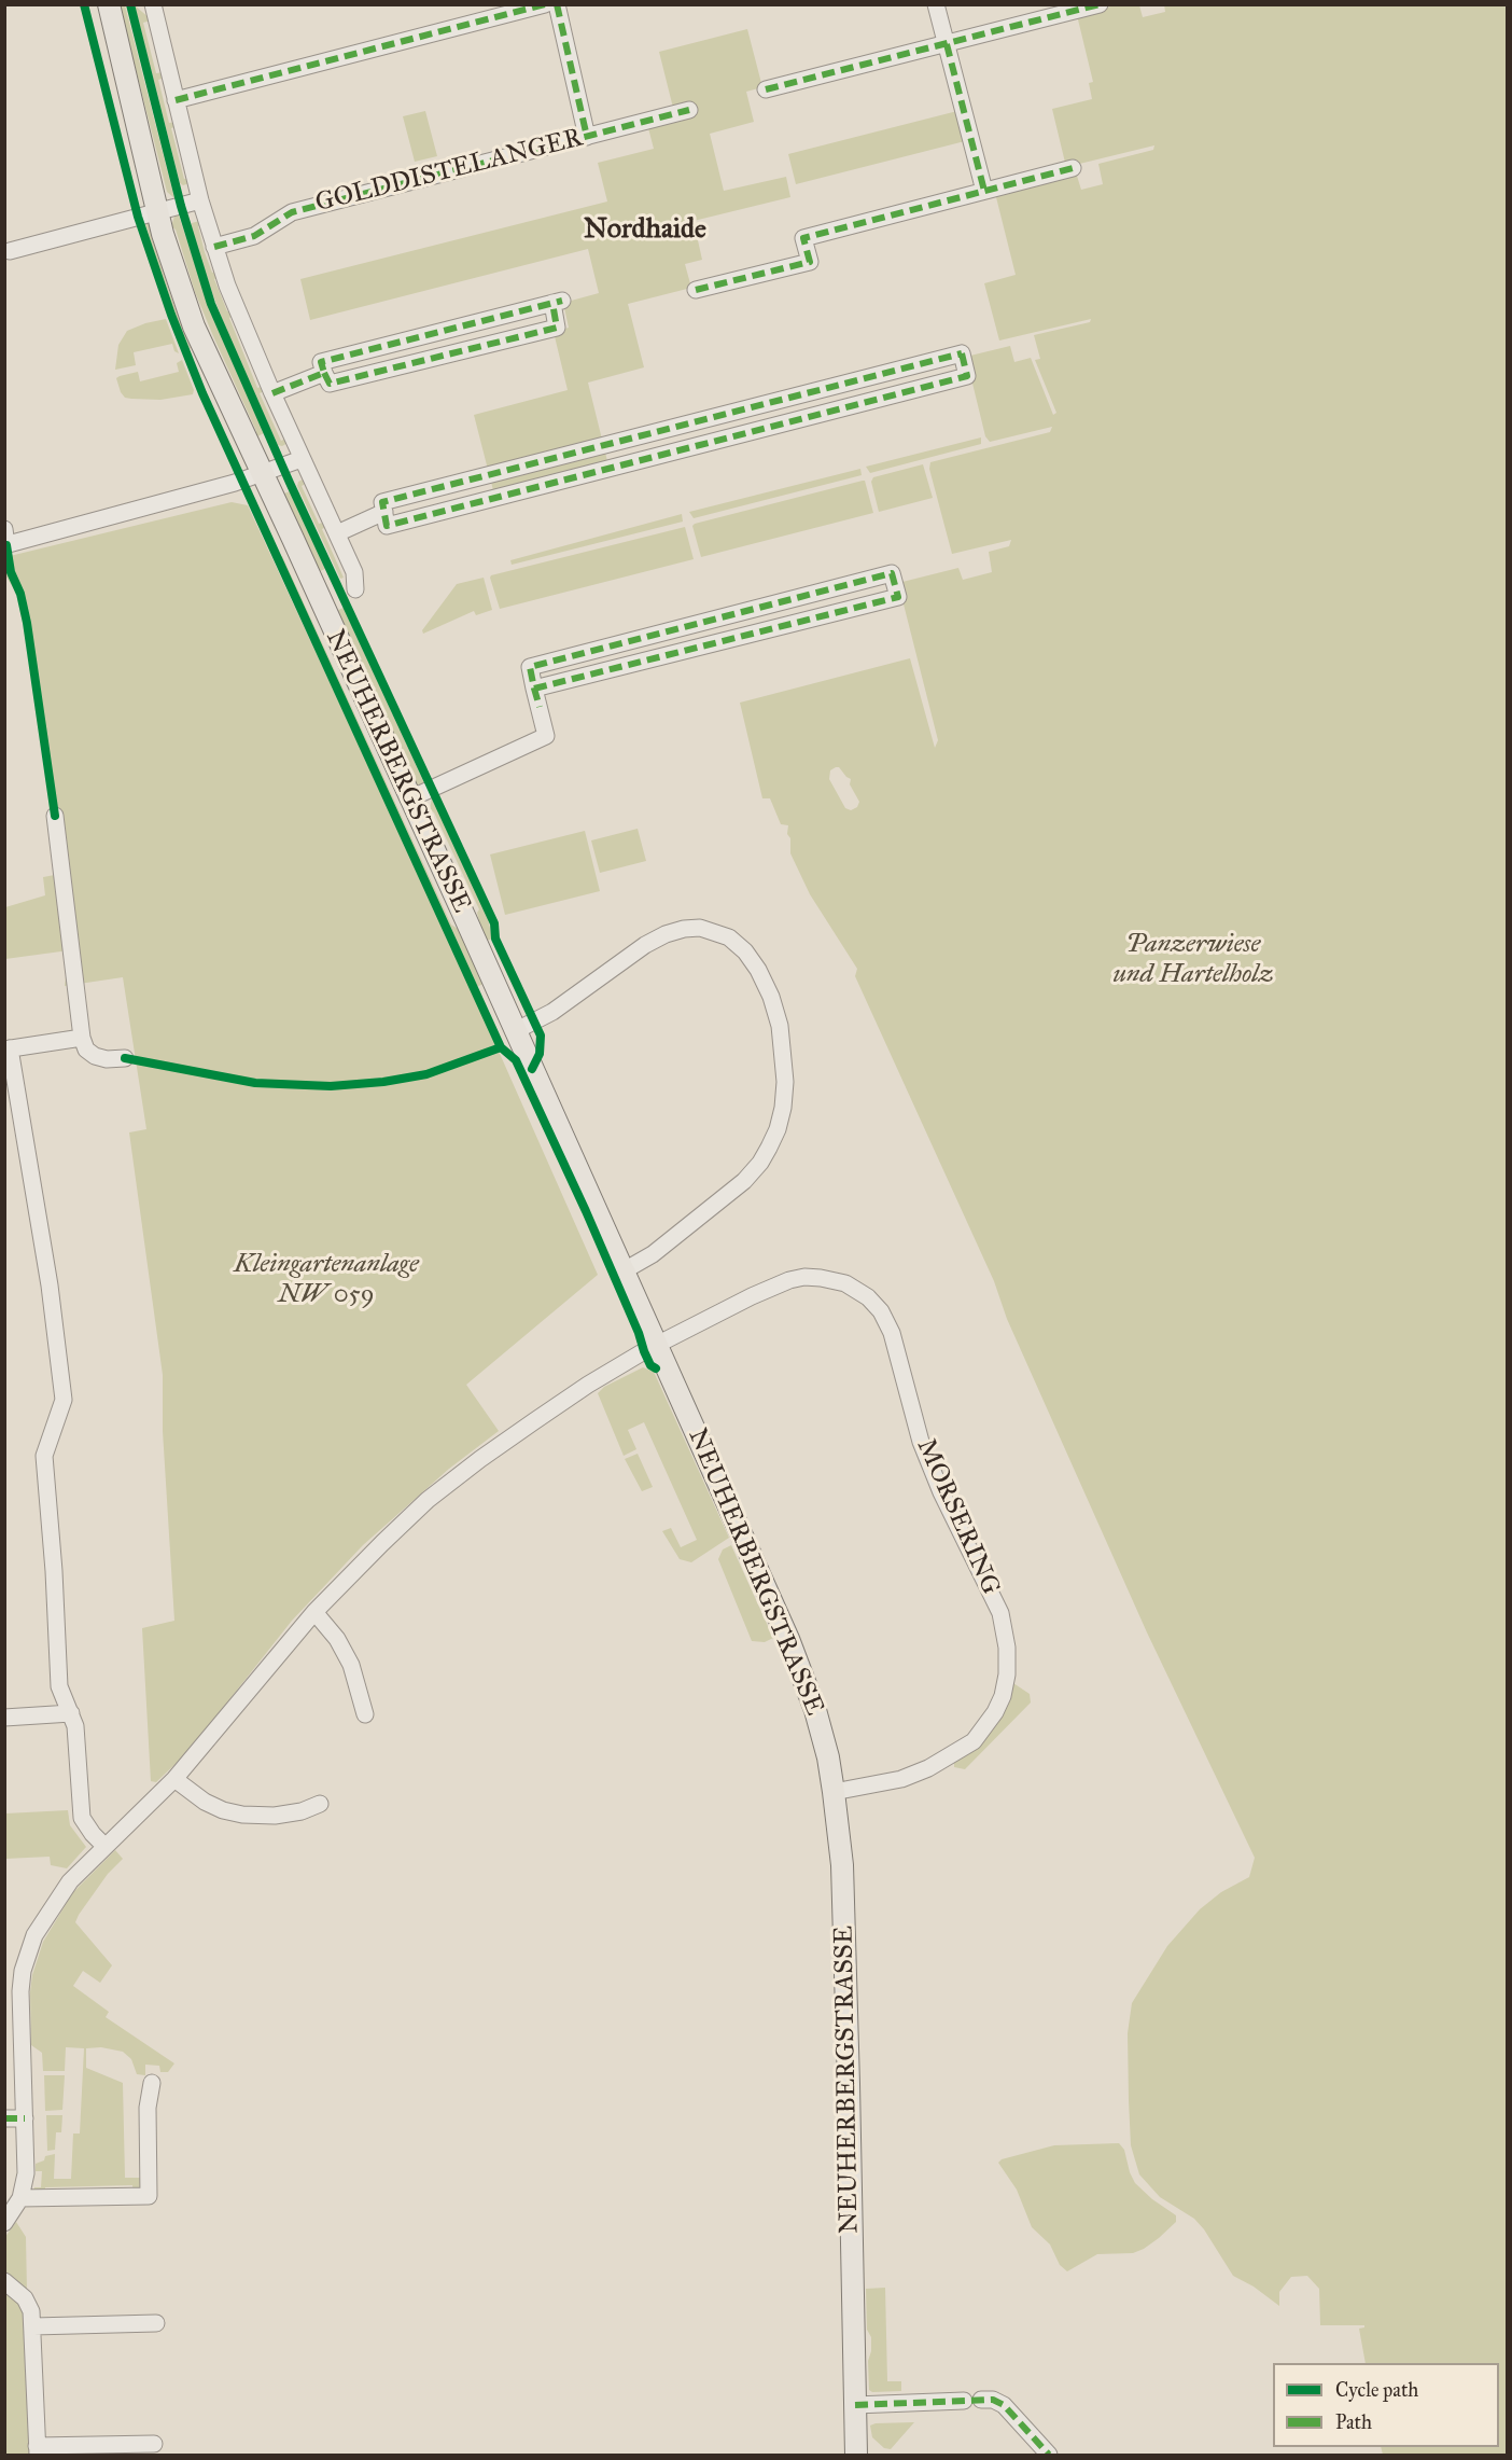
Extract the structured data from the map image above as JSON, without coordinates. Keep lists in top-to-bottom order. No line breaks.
{"streets":{"main road":["NEUHERBERGSTRASSE"],"street":["GOLDDISTELANGER","MORSERING"]},"crossings":[["GOLDDISTELANGER","NEUHERBERGSTRASSE"],["NEUHERBERGSTRASSE","MORSERING"]],"districts":["Nordhaide"],"parks":["Panzerwiese und Hartelholz","Kleingartenanlage NW 059"],"legend":["Cycle path","Path"]}
